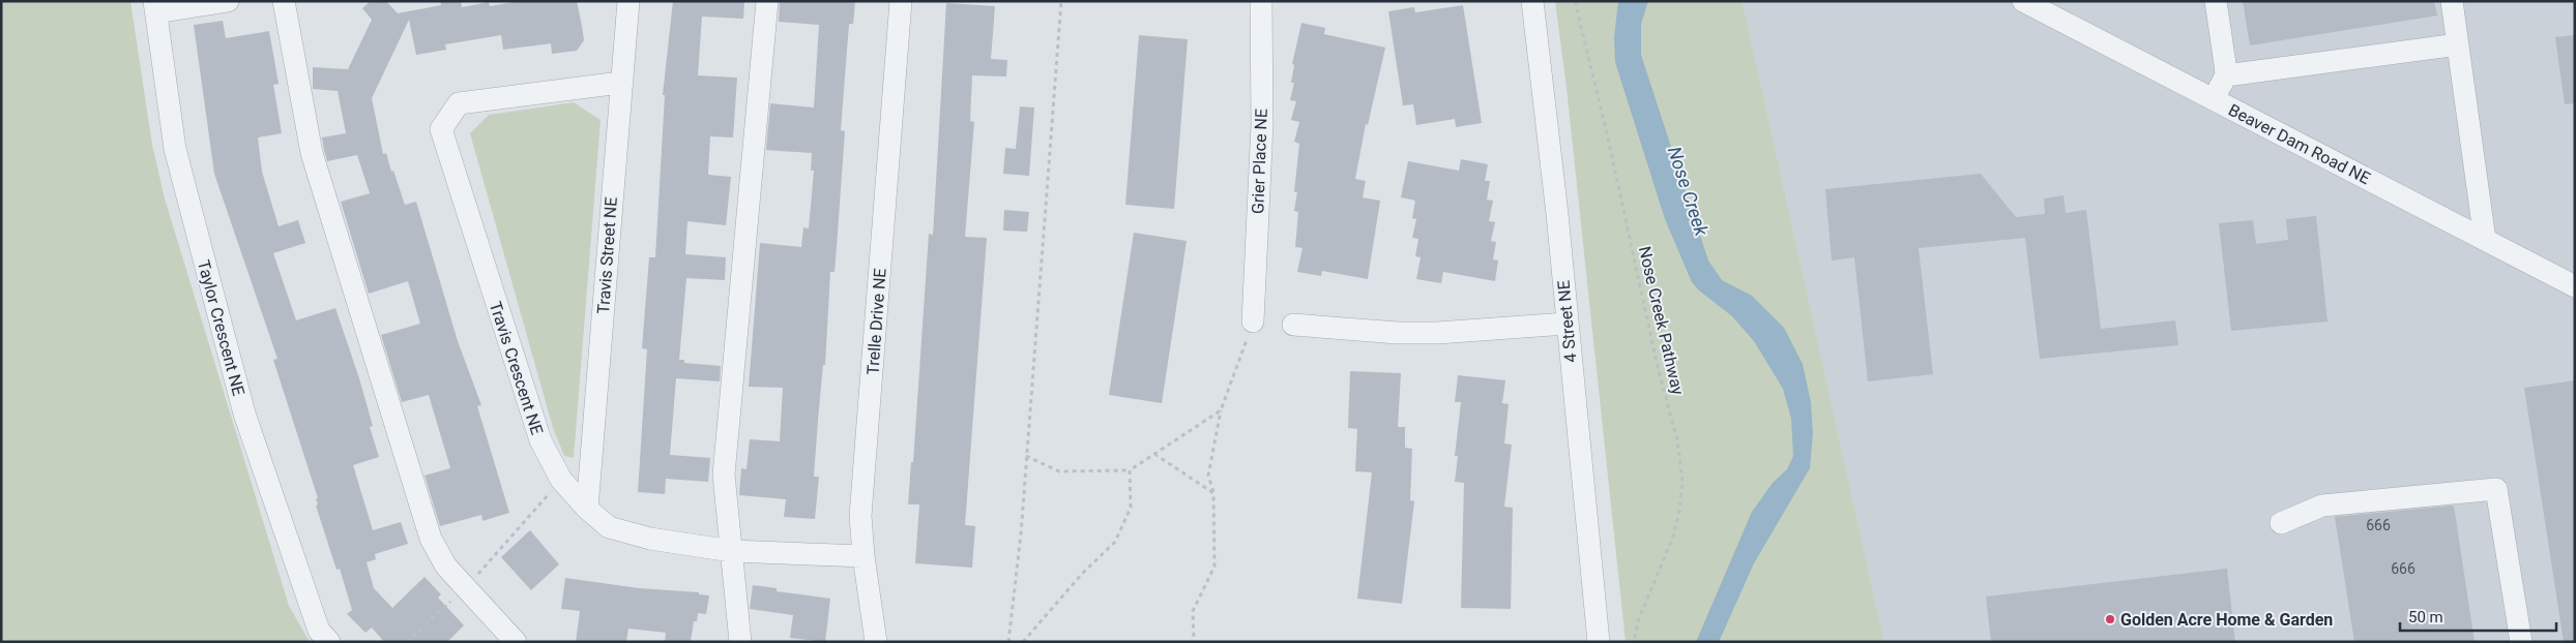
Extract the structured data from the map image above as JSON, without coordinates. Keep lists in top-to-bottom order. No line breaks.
{"streets":{"street":["Beaver Dam Road NE","Grier Place NE","Travis Street NE","Trelle Drive NE","4 Street NE","Taylor Crescent NE","Travis Crescent NE"],"path":["Nose Creek Pathway"]},"crossings":[["Travis Street NE","Travis Crescent NE"],["Trelle Drive NE","Travis Crescent NE"]],"water":["Nose Creek"],"places":["Golden Acre Home & Garden"],"house_numbers":["666","666"],"scale_bar":"50 m"}
